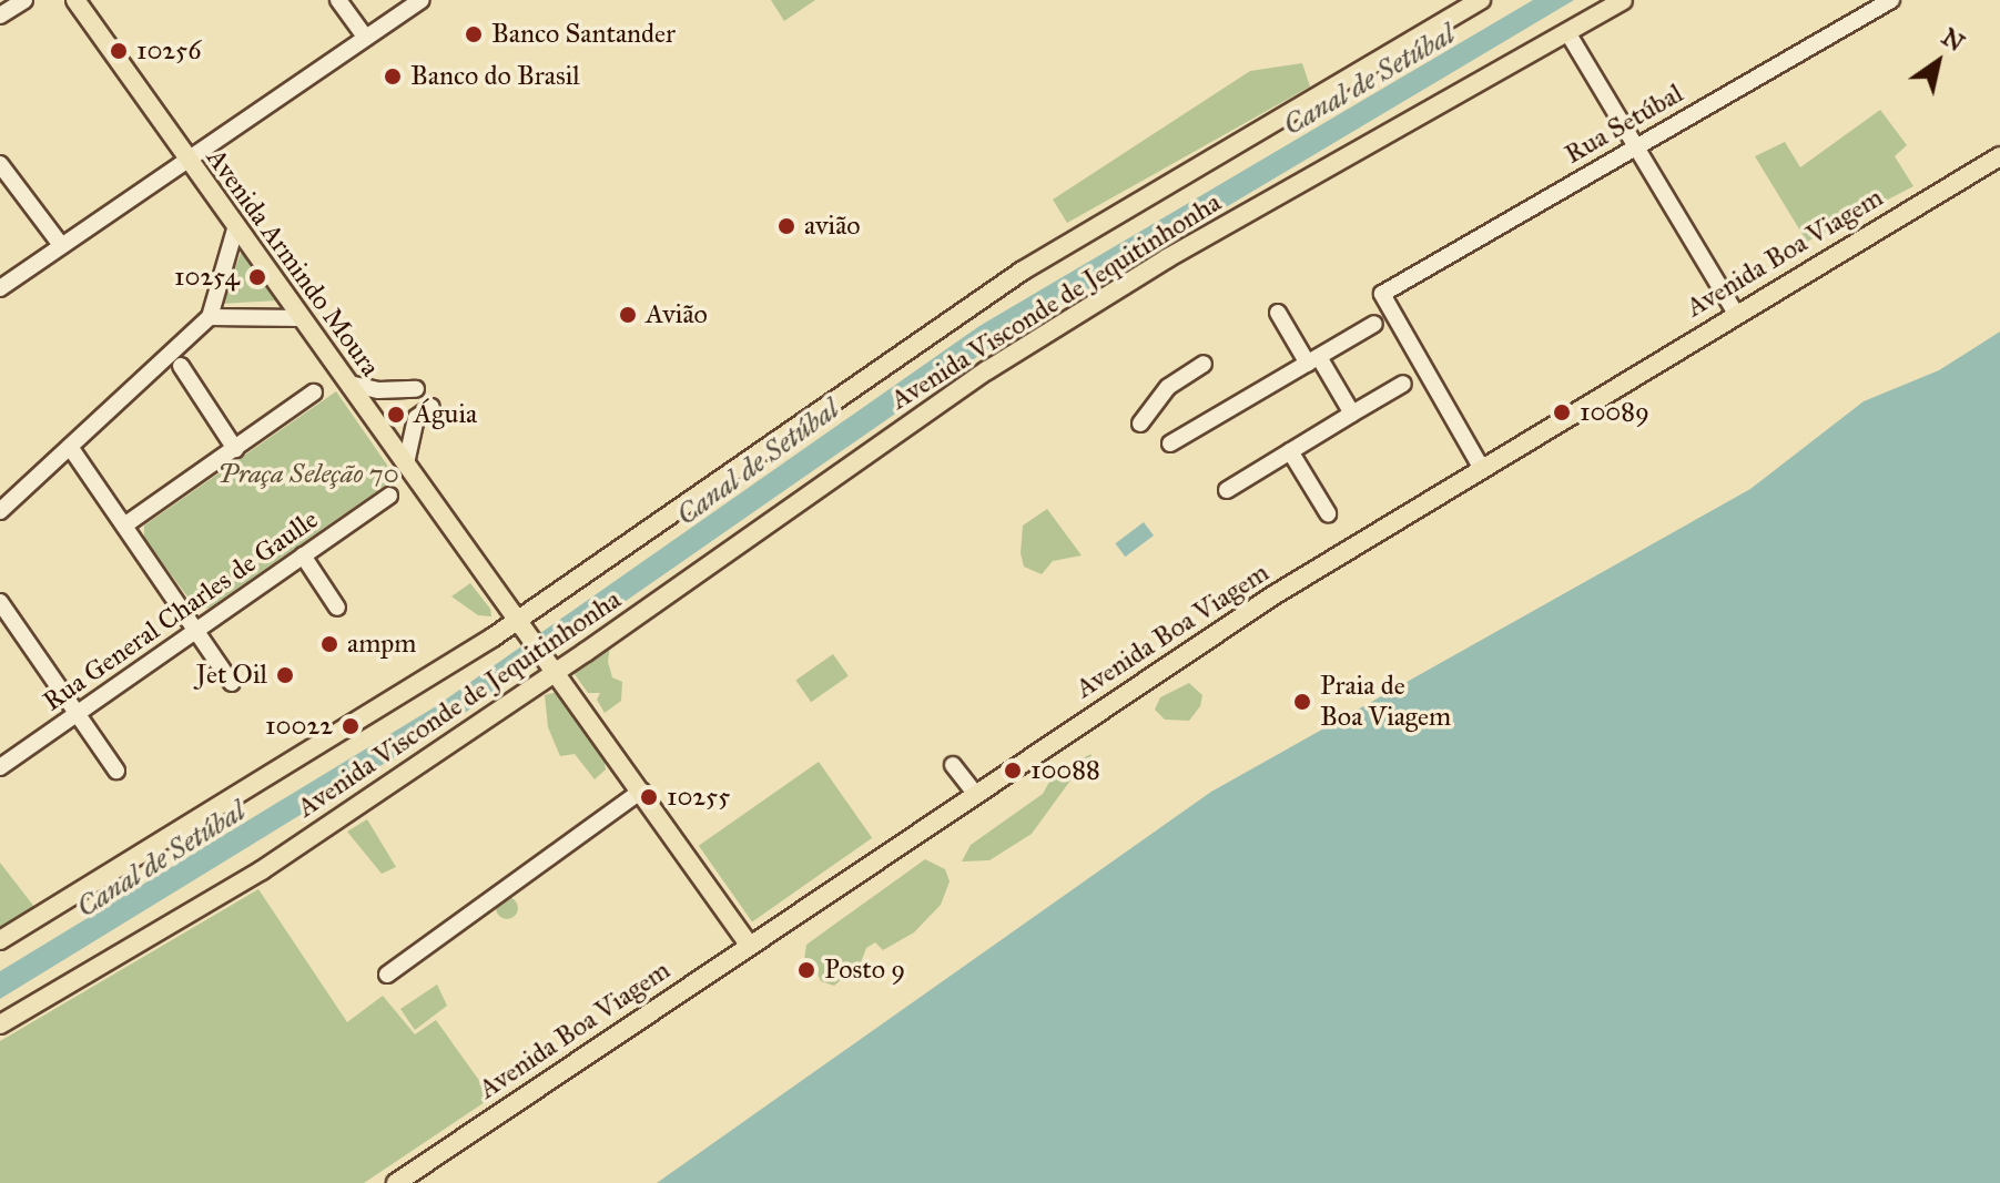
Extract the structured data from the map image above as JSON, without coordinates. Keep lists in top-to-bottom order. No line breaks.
{"streets":{"main road":["Avenida Boa Viagem","Avenida Armindo Moura","Avenida Visconde de Jequitinhonha"],"street":["Rua Setúbal","Rua General Charles de Gaulle"]},"crossings":[["Rua Setúbal","Avenida Boa Viagem"],["Avenida Boa Viagem","Avenida Armindo Moura"],["Avenida Armindo Moura","Avenida Visconde de Jequitinhonha"]],"water":["Canal de Setúbal"],"parks":["Praça Seleção 70"],"places":["Banco Santander","10256","Banco do Brasil","avião","10254","Avião","10089","Águia","ampm","Jet Oil","Praia de Boa Viagem","10022","10088","10255","Posto 9"],"north":"top right"}
